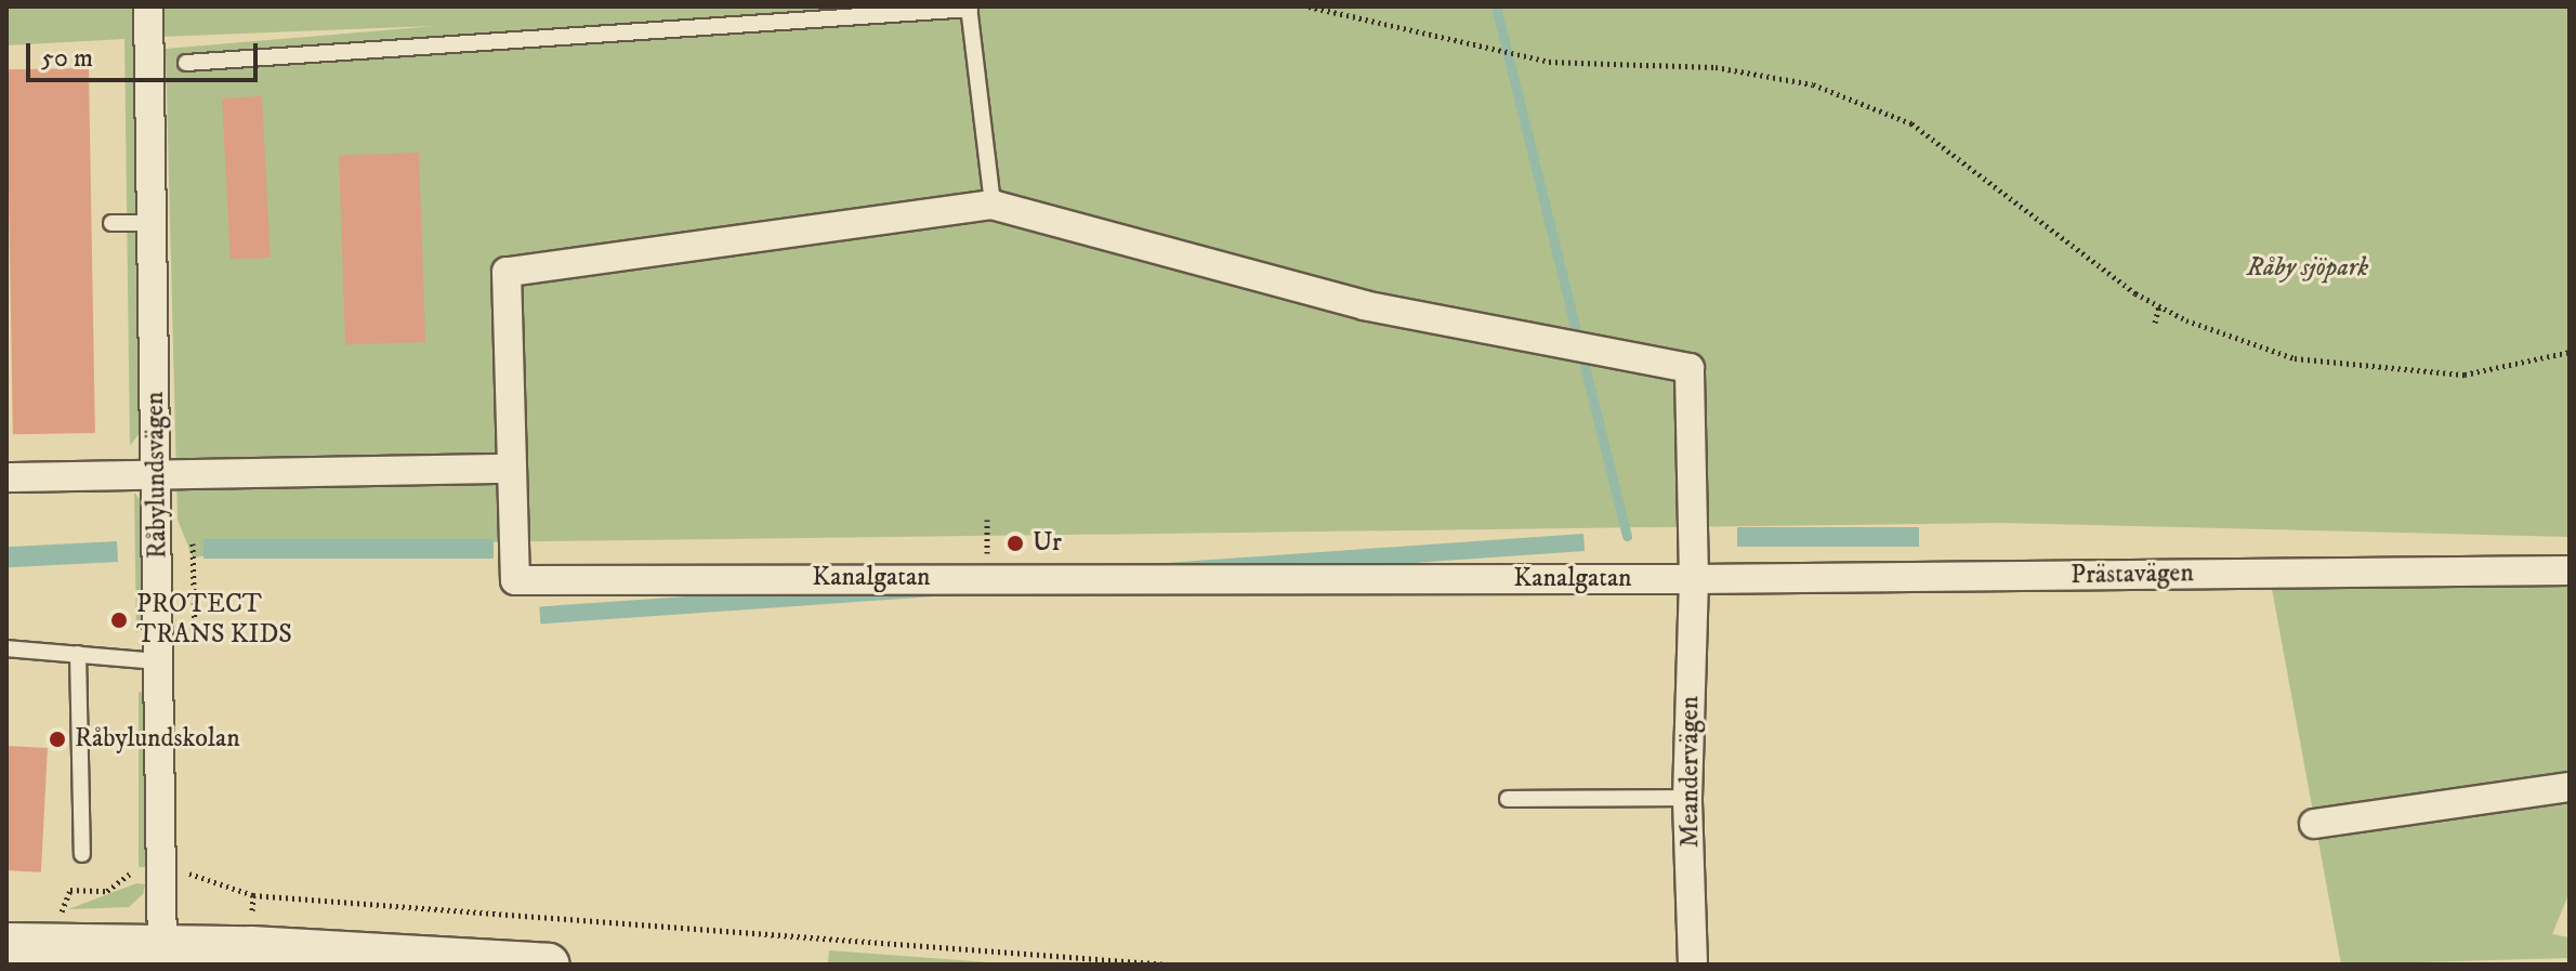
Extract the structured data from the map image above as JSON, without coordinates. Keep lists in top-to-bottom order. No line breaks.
{"streets":{"street":["Råbylundsvägen","Prästavägen","Kanalgatan","Meandervägen"]},"crossings":[["Prästavägen","Kanalgatan"],["Prästavägen","Meandervägen"],["Kanalgatan","Meandervägen"]],"parks":["Råby sjöpark"],"places":["Ur","PROTECT TRANS KIDS","Råbylundskolan"],"scale_bar":"50 m"}
